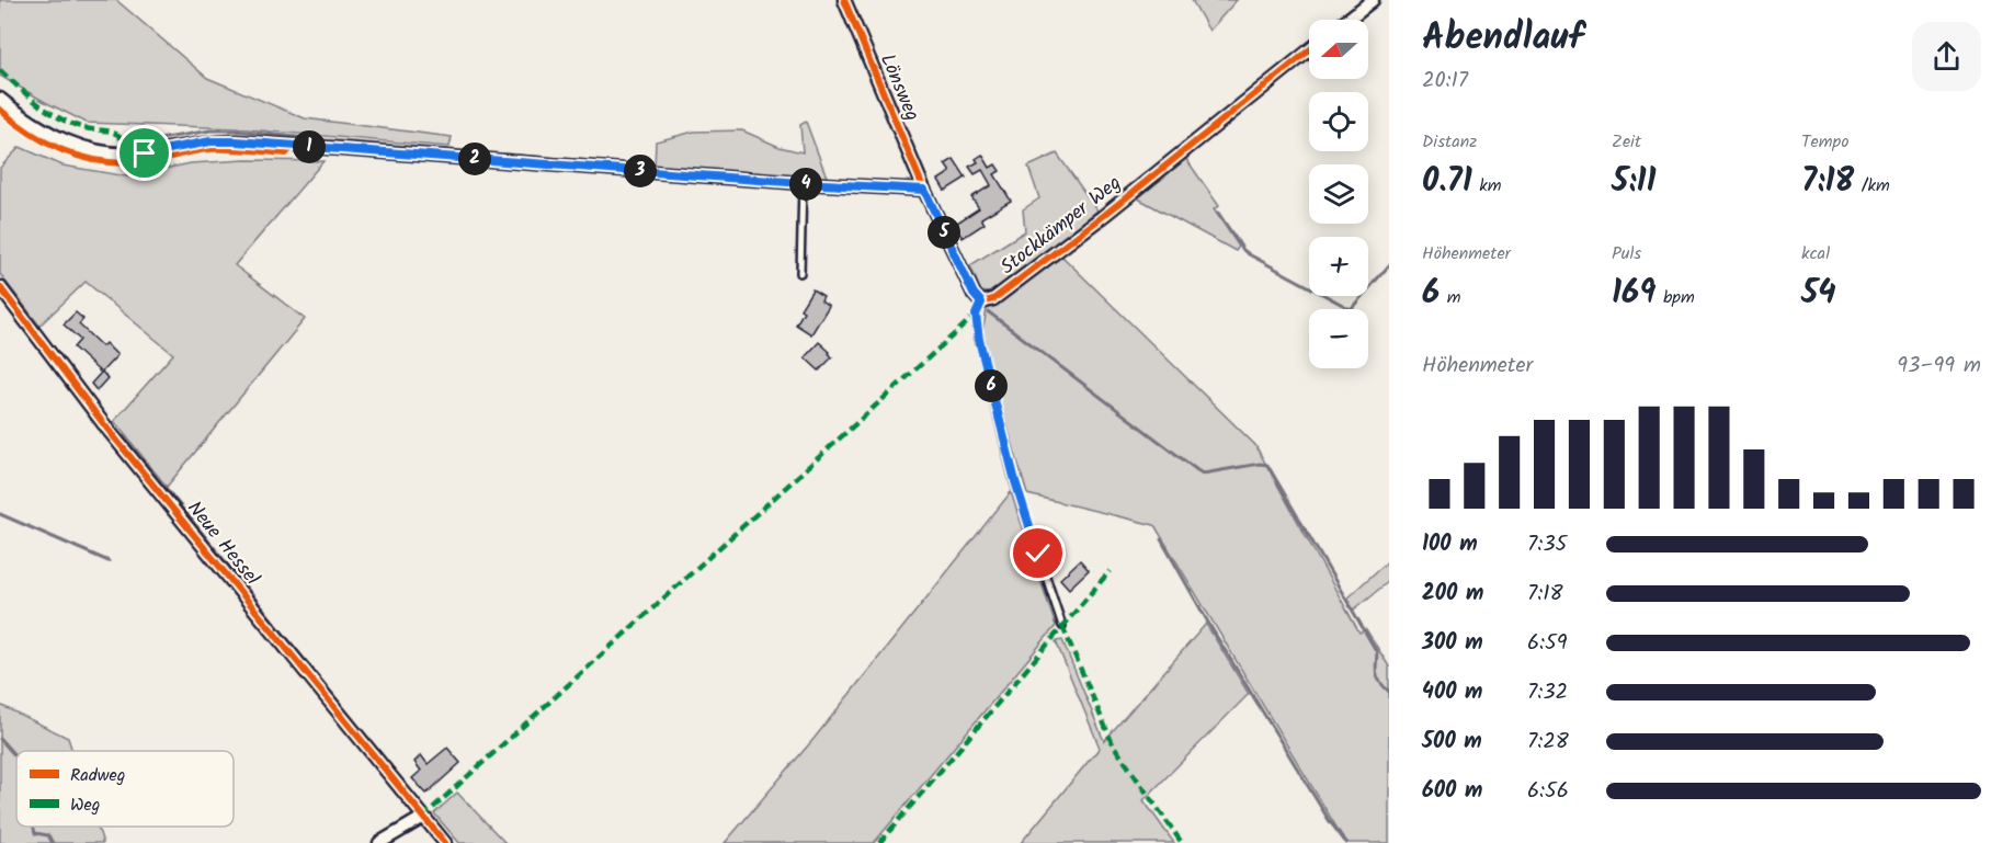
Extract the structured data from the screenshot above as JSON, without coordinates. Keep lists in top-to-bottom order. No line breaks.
{"streets":{"street":["Lönsweg","Stockkämper Weg","Neue Hessel"]},"legend":["Radweg","Weg"],"north":"left","page":{"heading":["Abendlauf","20:17"],"map_buttons":["+","−"],"stats":[["Distanz","0.71 km"],["Zeit","5:11"],["Tempo","7:18 /km"],["Höhenmeter","6 m"],["Puls","169 bpm"],["kcal","54"]],"pins":["1","2","3","4","5","6"],"chart":["Höhenmeter","93–99 m"],"list":[{"name":"100 m","note":"7:35"},{"name":"200 m","note":"7:18"},{"name":"300 m","note":"6:59"},{"name":"400 m","note":"7:32"},{"name":"500 m","note":"7:28"},{"name":"600 m","note":"6:56"}]}}
